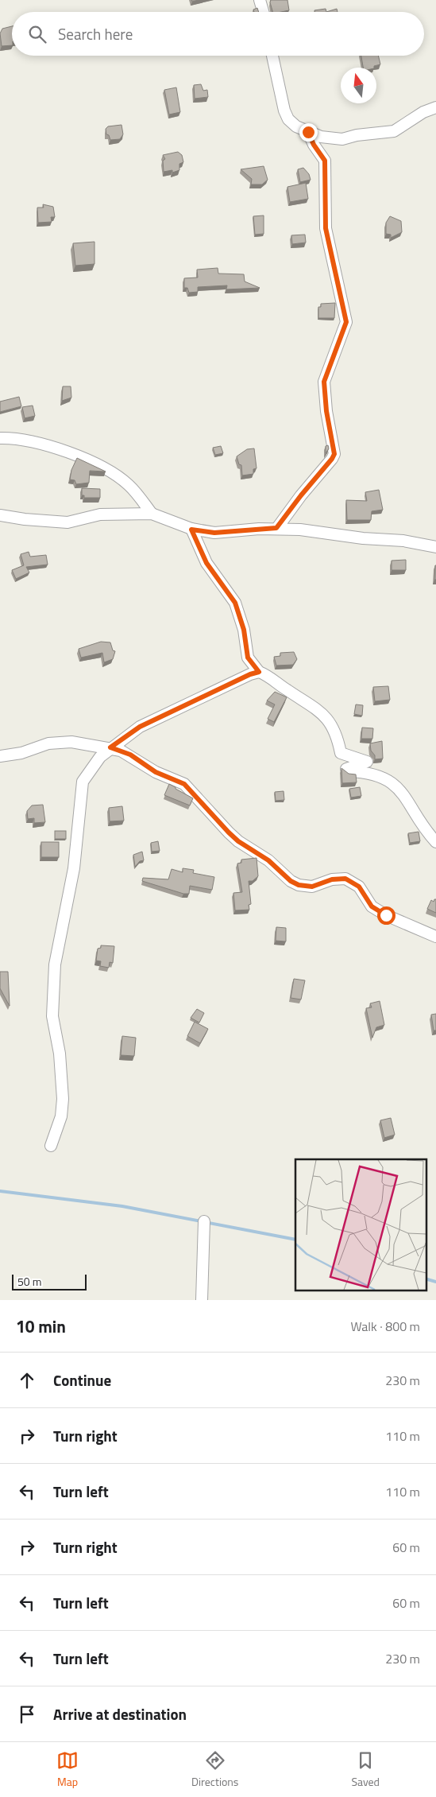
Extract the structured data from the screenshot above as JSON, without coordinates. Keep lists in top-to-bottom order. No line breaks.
{"scale_bar":"50 m","north":"top","page":{"search":"Search here","scale":"50 m","heading":["10 min","Walk · 800 m"],"list":[["Continue","230 m"],["Turn right","110 m"],["Turn left","110 m"],["Turn right","60 m"],["Turn left","60 m"],["Turn left","230 m"],"Arrive at destination"],"nav":["Map","Directions","Saved"]}}
